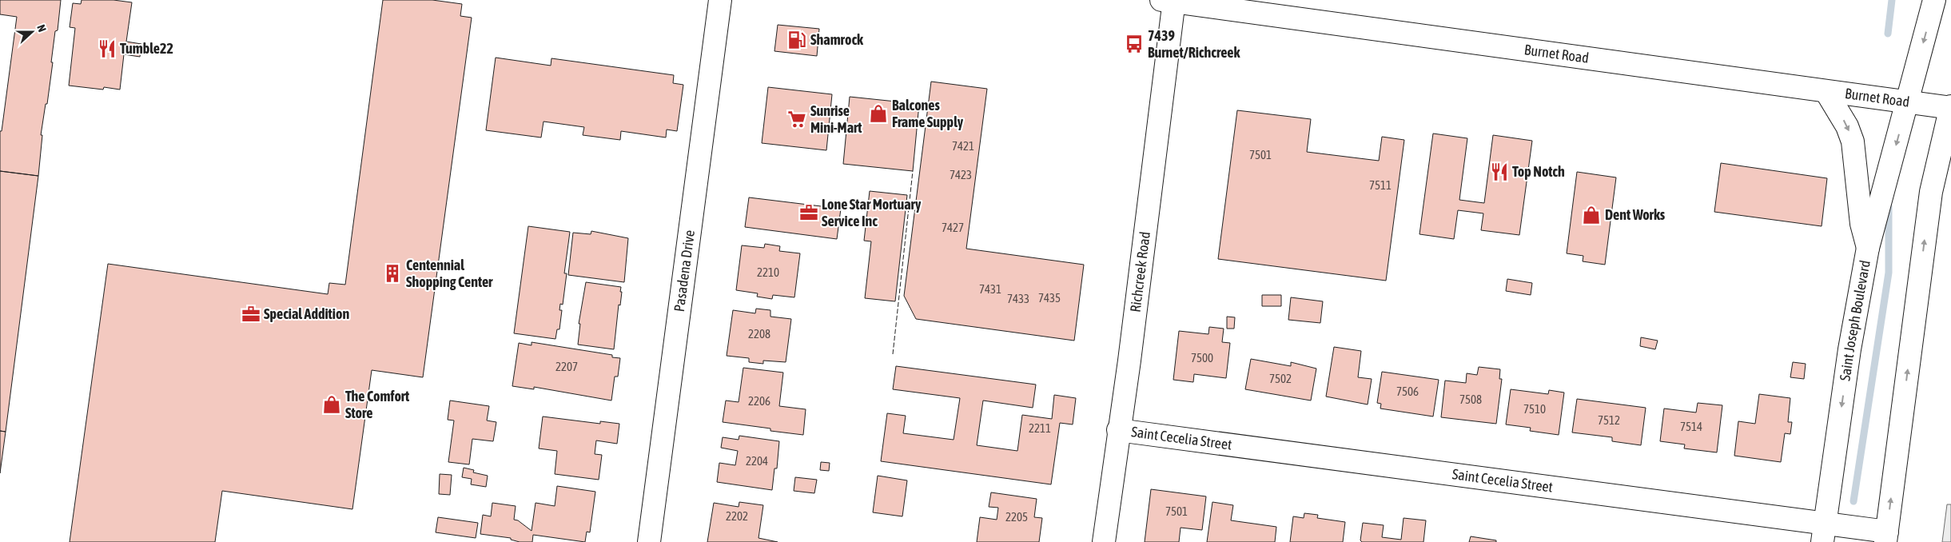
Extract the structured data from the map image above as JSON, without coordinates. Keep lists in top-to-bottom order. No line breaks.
{"streets":{"street":["Burnet Road","Pasadena Drive","Richcreek Road","Saint Joseph Boulevard","Saint Cecelia Street"]},"crossings":[["Burnet Road","Richcreek Road"],["Burnet Road","Saint Joseph Boulevard"],["Richcreek Road","Saint Cecelia Street"],["Saint Joseph Boulevard","Saint Cecelia Street"]],"places":{"fuel station":["Shamrock"],"bus stop":["7439 Burnet/Richcreek"],"restaurant":["Tumble22","Top Notch"],"shop":["Balcones Frame Supply","Dent Works","The Comfort Store"],"supermarket":["Sunrise Mini-Mart"],"office":["Lone Star Mortuary Service Inc","Special Addition"],"building":["Centennial Shopping Center"]},"house_numbers":["7421","7501","7423","7511","7427","2210","7431","7435","7433","2208","7500","2207","7502","7506","7508","2206","7510","7512","7514","2211","2204","7501","2202","2205"],"north":"right"}
